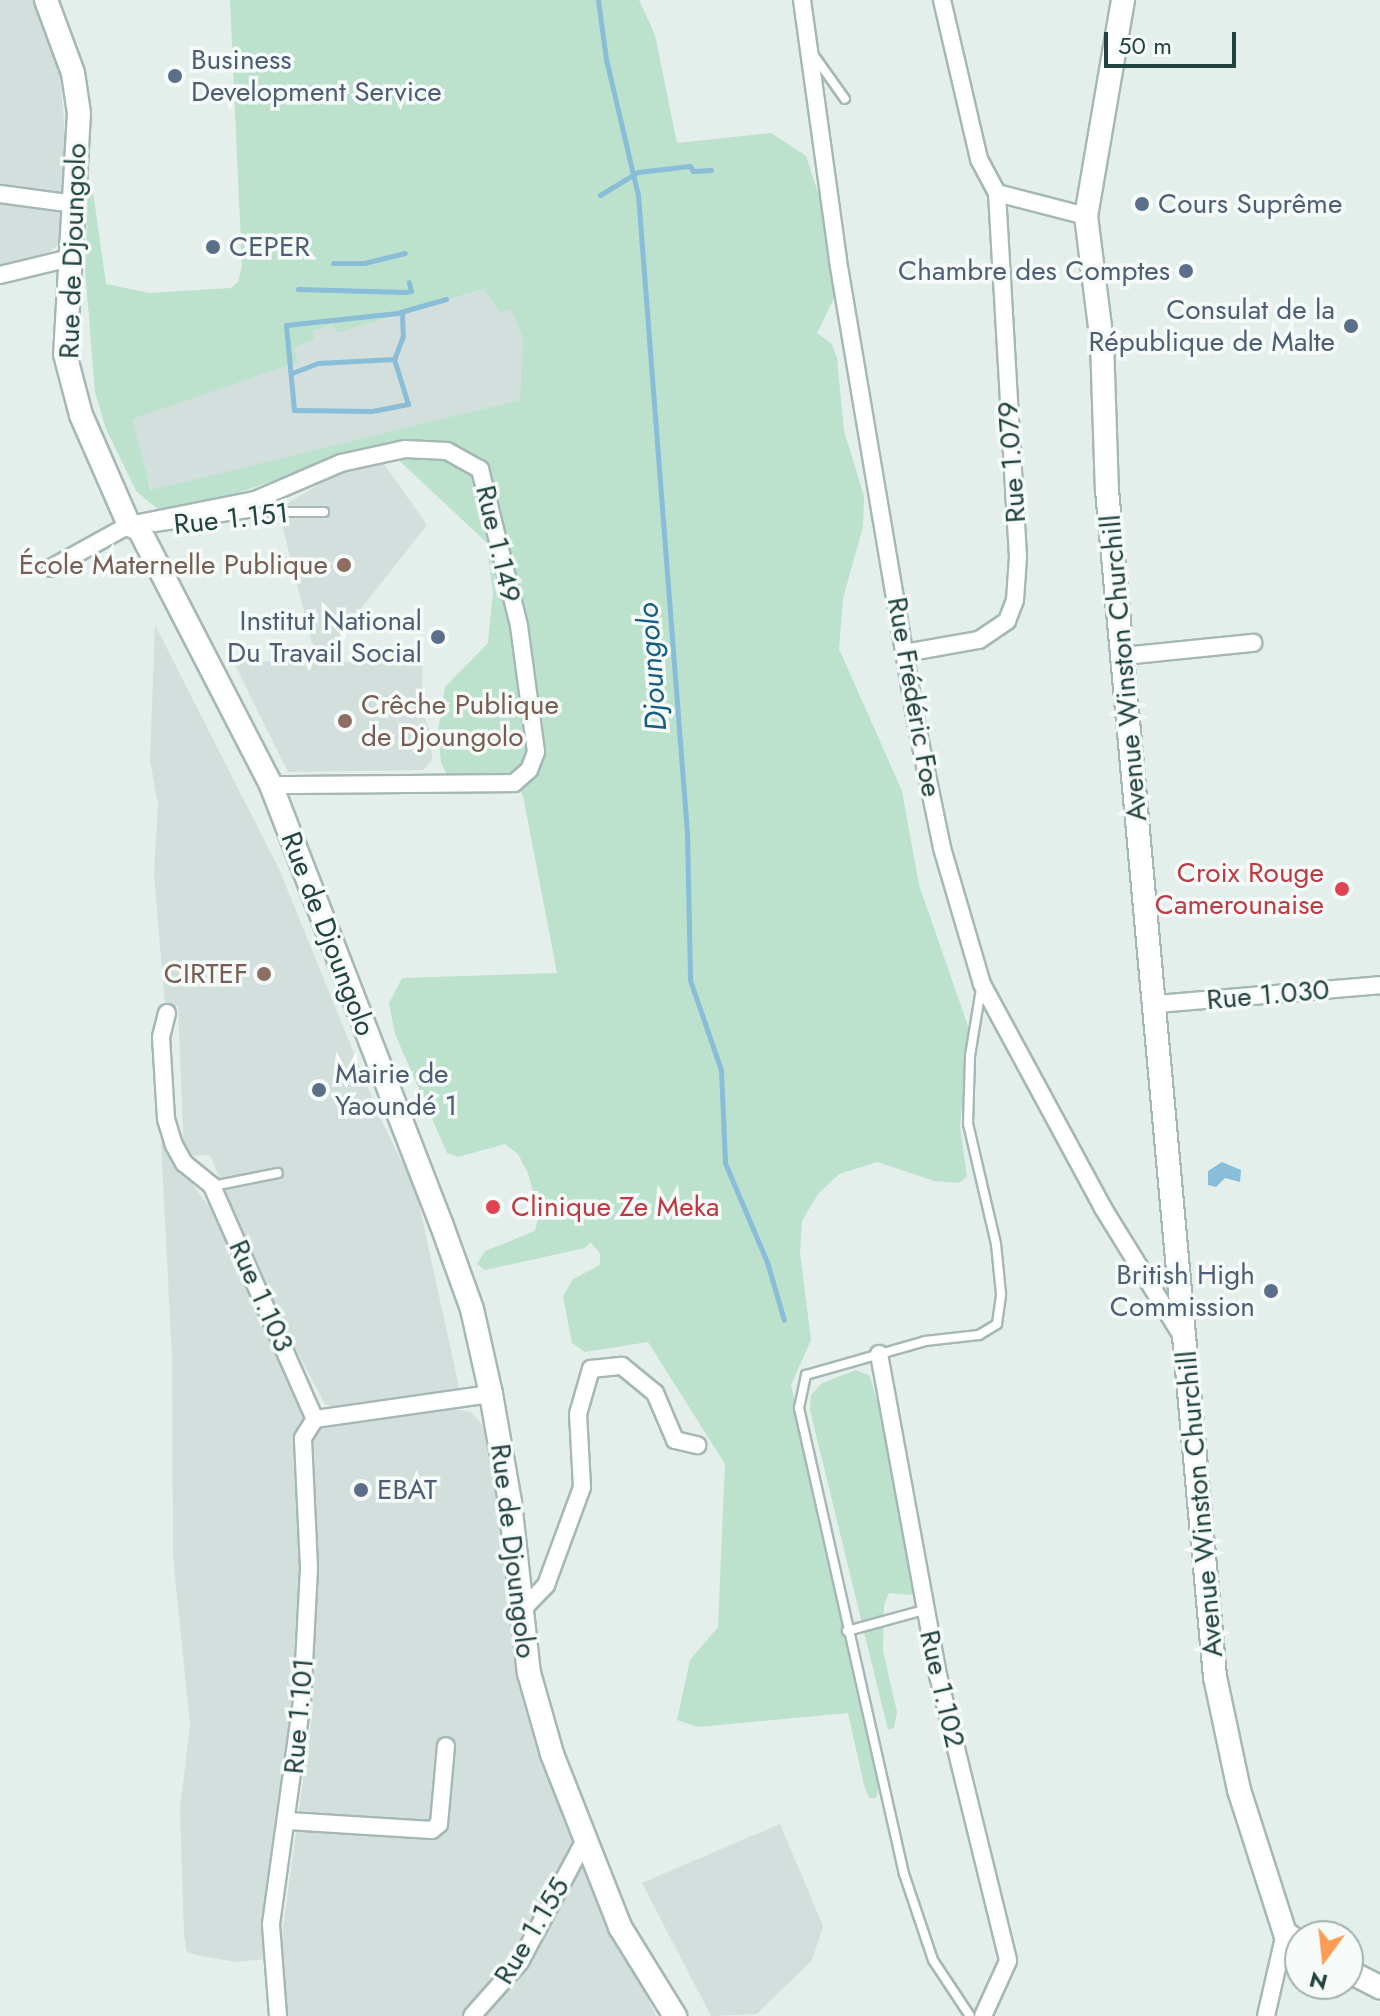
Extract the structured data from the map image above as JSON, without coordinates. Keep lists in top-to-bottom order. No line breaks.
{"streets":{"street":["Rue de Djoungolo","Rue 1.079","Rue 1.149","Avenue Winston Churchill","Rue Frédéric Foe","Rue 1.030","Rue 1.103","Rue 1.102","Rue 1.101","Rue 1.155"],"lane":["Rue 1.151"]},"crossings":[["Rue de Djoungolo","Rue 1.151"],["Rue de Djoungolo","Rue 1.149"],["Rue de Djoungolo","Rue 1.155"],["Rue 1.079","Rue Frédéric Foe"],["Rue 1.151","Rue 1.149"],["Avenue Winston Churchill","Rue Frédéric Foe"],["Avenue Winston Churchill","Rue 1.030"],["Rue 1.103","Rue 1.101"]],"water":["Djoungolo"],"places":["Business Development Service","Cours Suprême","CEPER","Chambre des Comptes","Consulat de la République de Malte","École Maternelle Publique","Institut National Du Travail Social","Crêche Publique de Djoungolo","Croix Rouge Camerounaise","CIRTEF","Mairie de Yaoundé 1","Clinique Ze Meka","British High Commission","EBAT"],"scale_bar":"50 m","north":"bottom"}
